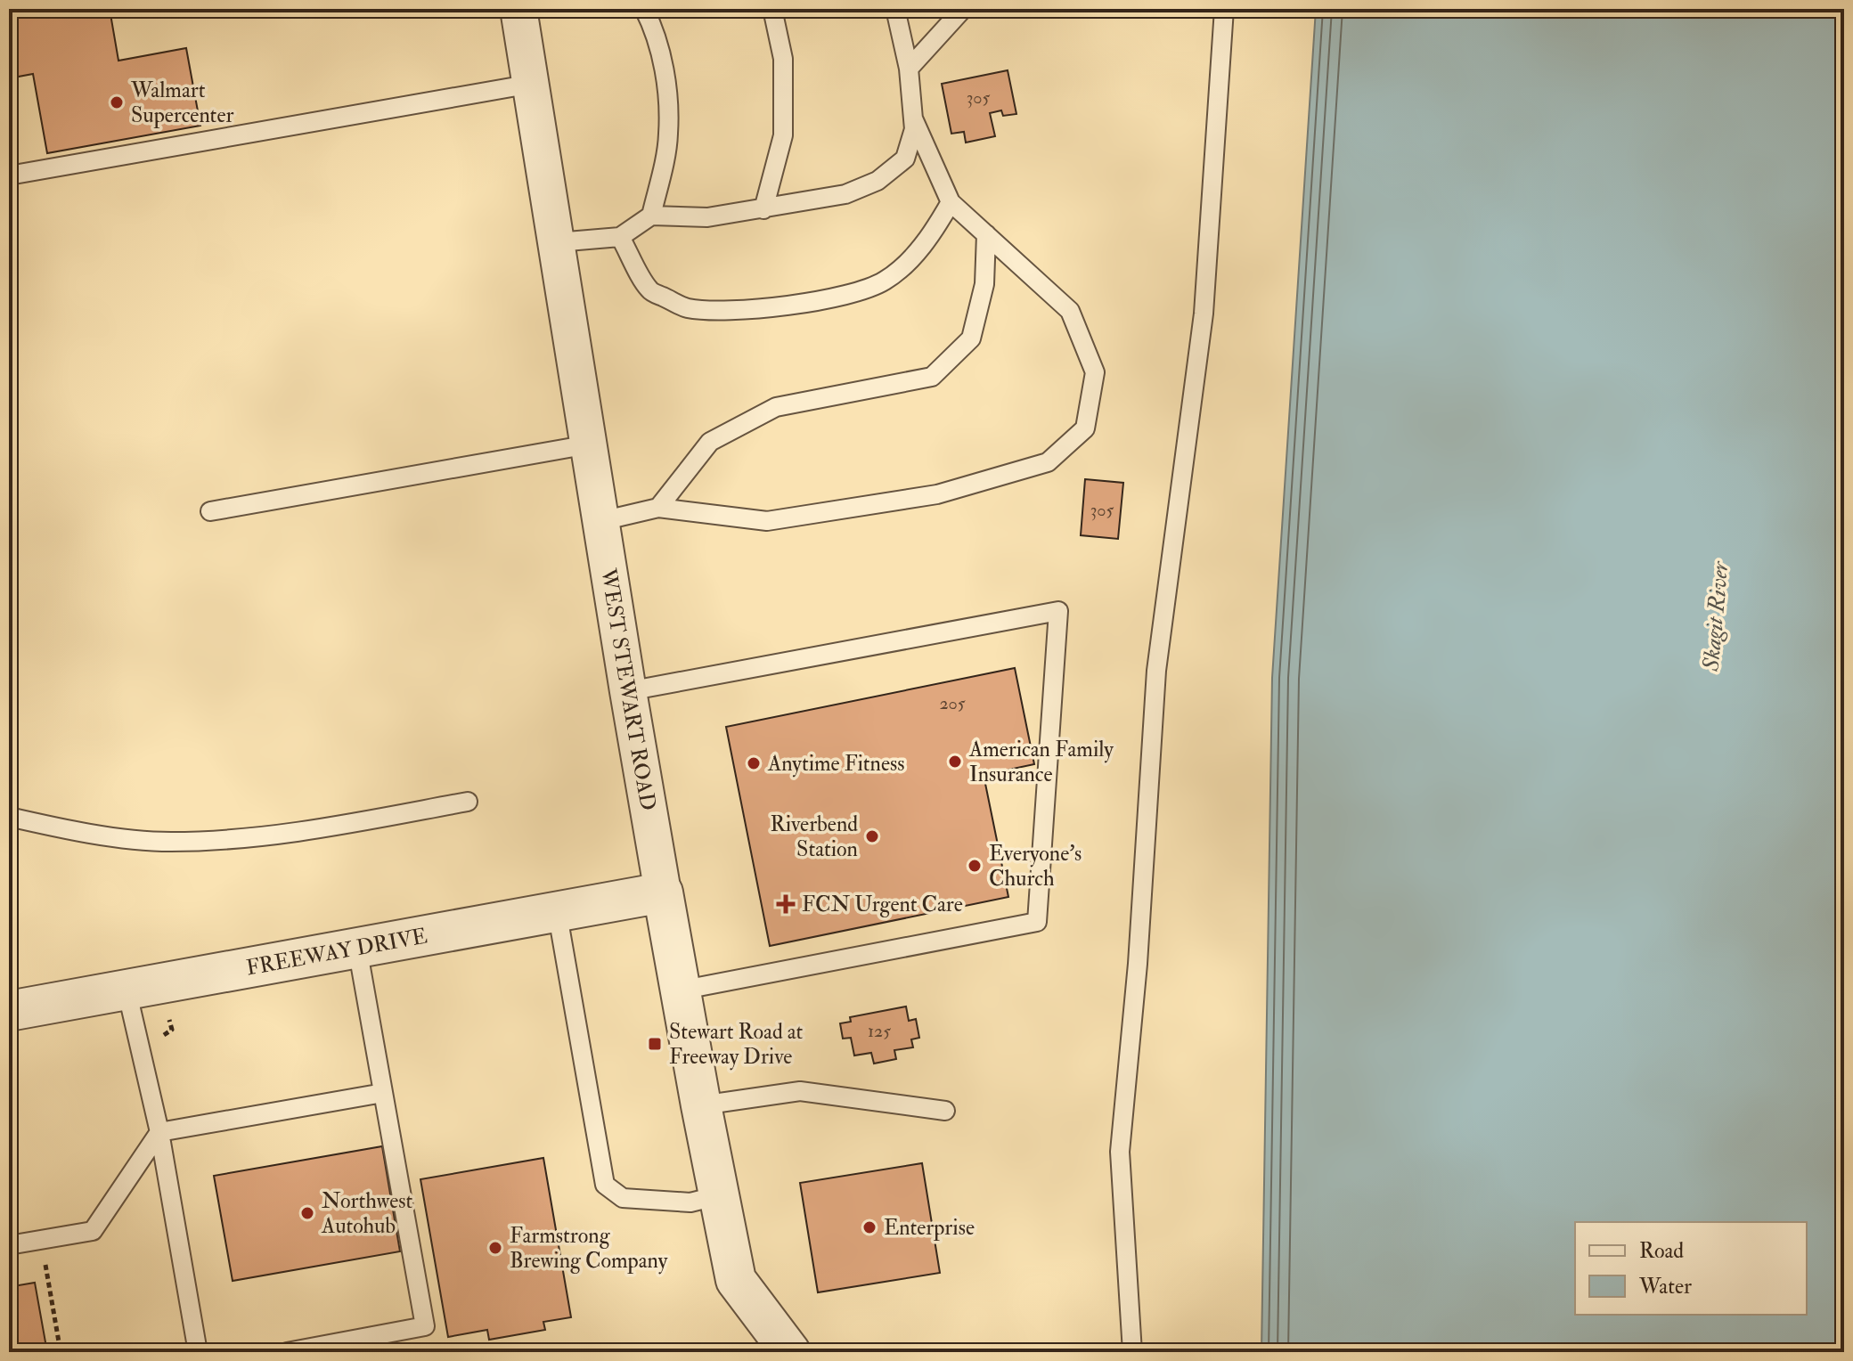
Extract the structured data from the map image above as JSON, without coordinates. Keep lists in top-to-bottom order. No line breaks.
{"streets":{"street":["WEST STEWART ROAD","FREEWAY DRIVE"]},"crossings":[["WEST STEWART ROAD","FREEWAY DRIVE"]],"water":["Skagit River"],"places":{"other":["Walmart Supercenter","American Family Insurance","Anytime Fitness","Riverbend Station","Everyone's Church","Northwest Autohub","Enterprise","Farmstrong Brewing Company"],"health":["FCN Urgent Care"],"transit":["Stewart Road at Freeway Drive"]},"house_numbers":["305","305","205","125"],"legend":["Road","Water"]}
